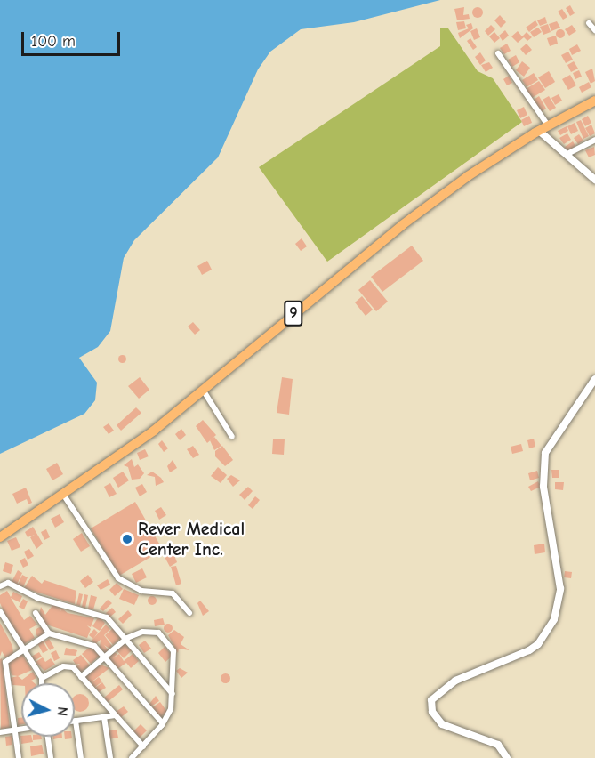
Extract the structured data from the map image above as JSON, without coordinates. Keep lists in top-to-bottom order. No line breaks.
{"streets":{"highway":["9"]},"places":["Rever Medical Center Inc."],"scale_bar":"100 m","north":"right"}
